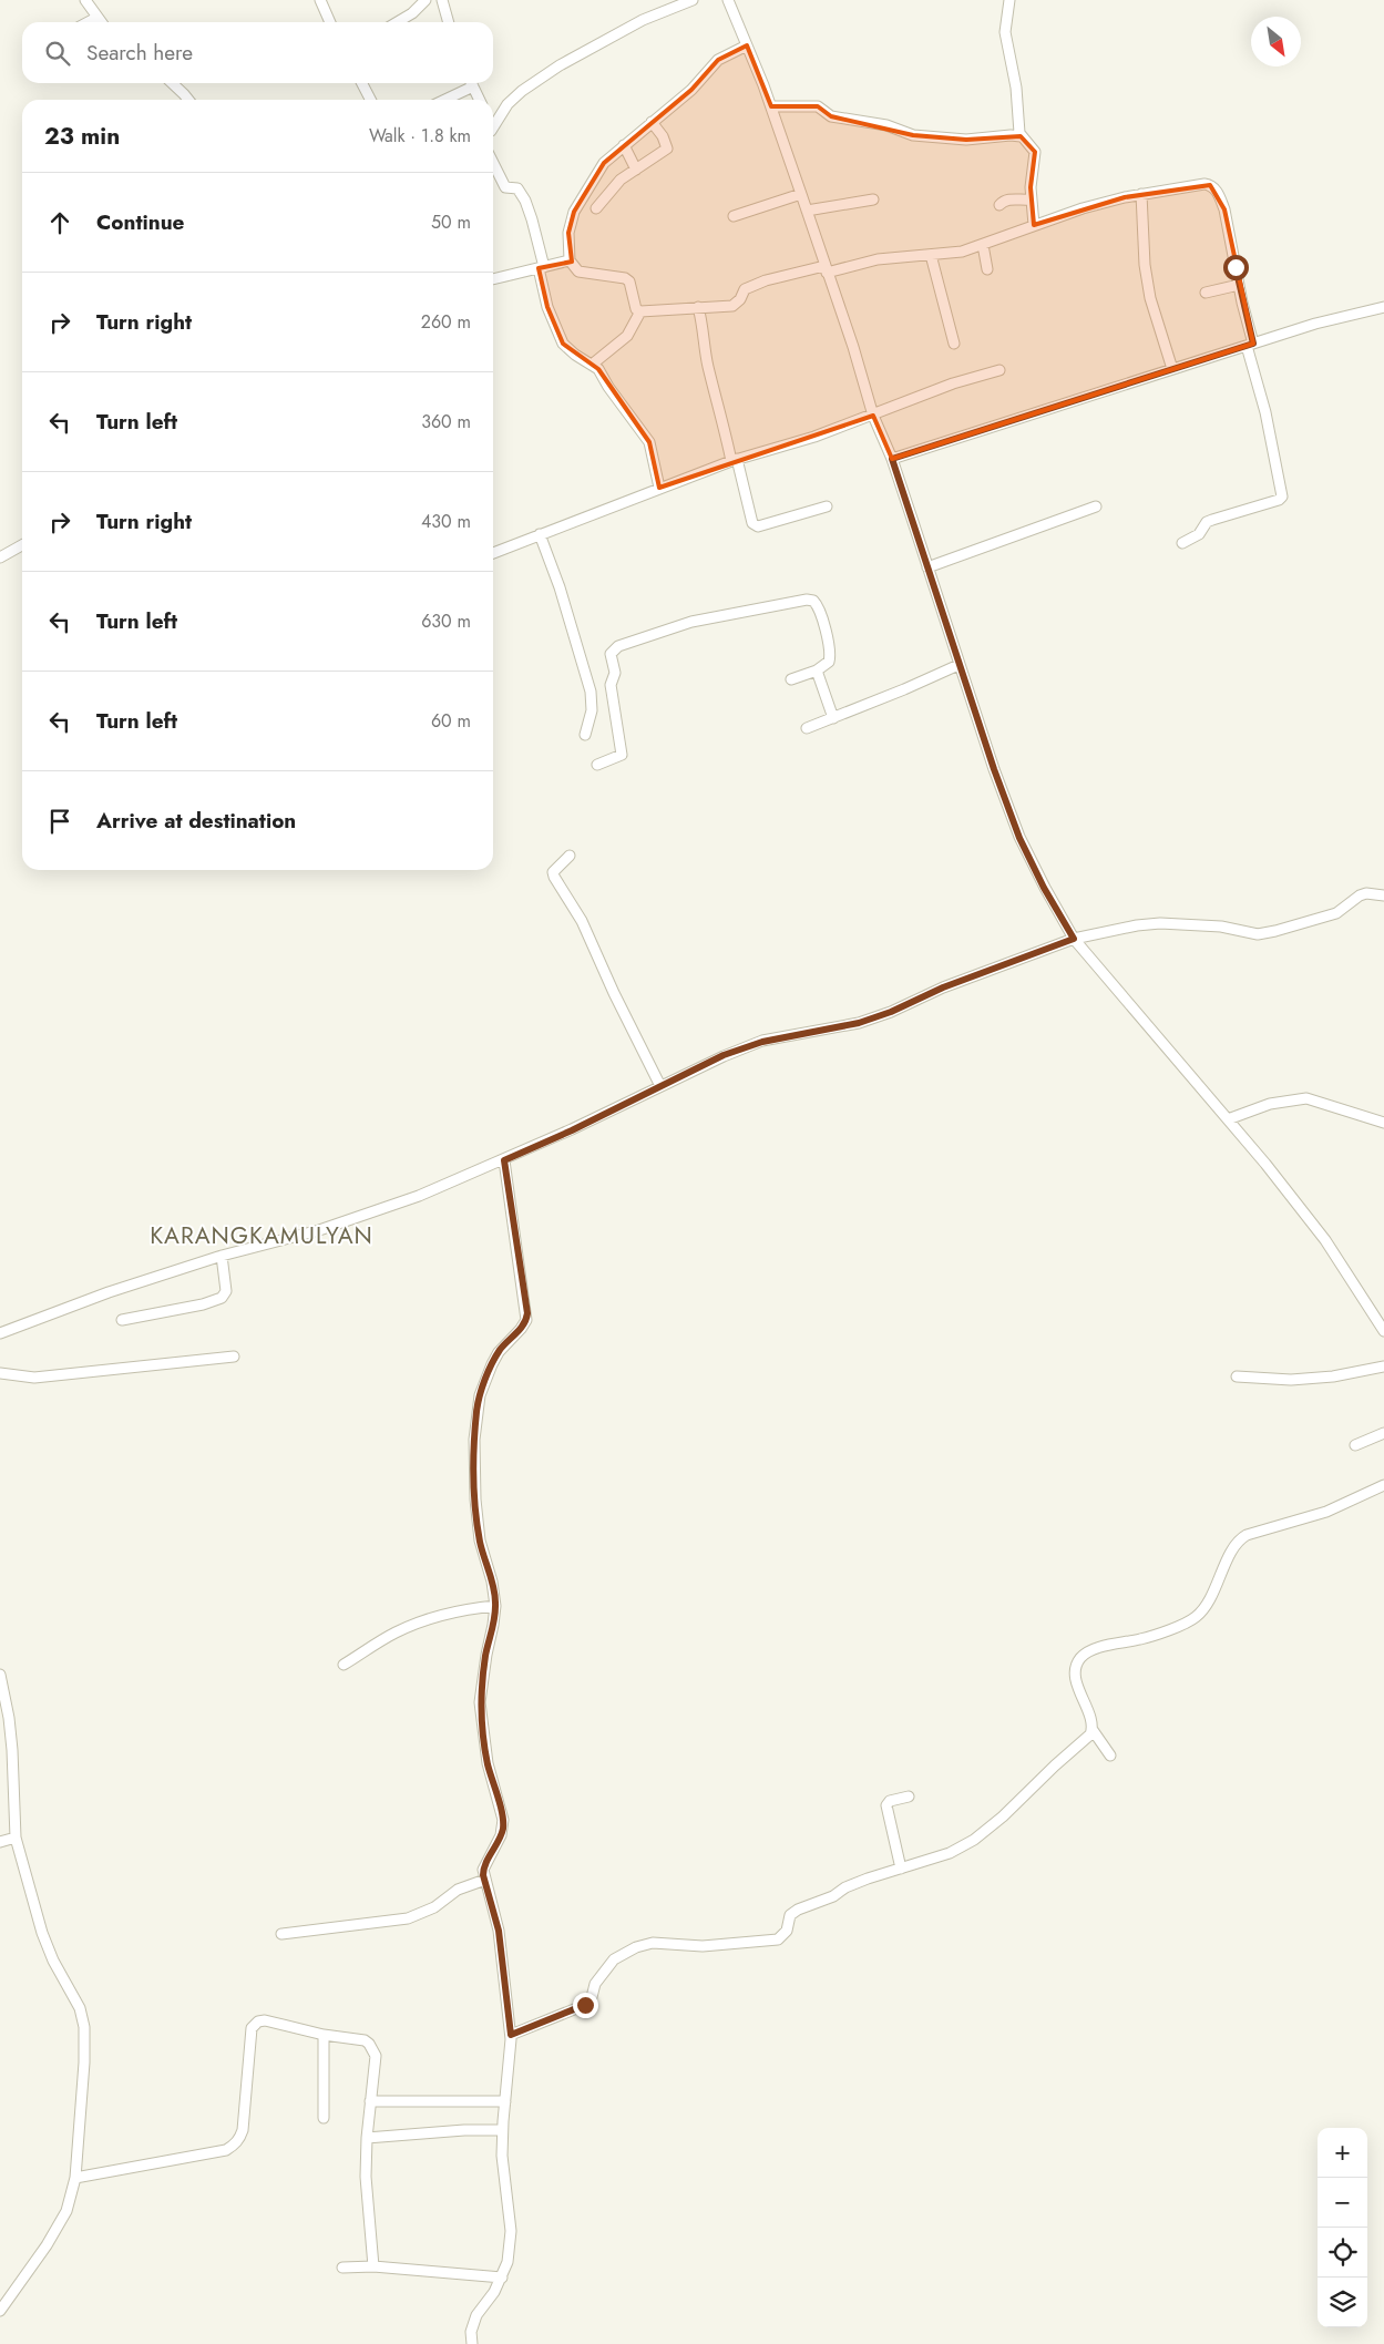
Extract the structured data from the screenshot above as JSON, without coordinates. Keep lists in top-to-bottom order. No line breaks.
{"districts":["KARANGKAMULYAN"],"north":"bottom right","page":{"search":"Search here","heading":["23 min","Walk · 1.8 km"],"list":[["Continue","50 m"],["Turn right","260 m"],["Turn left","360 m"],["Turn right","430 m"],["Turn left","630 m"],["Turn left","60 m"],"Arrive at destination"],"map_buttons":["+","−"]}}
